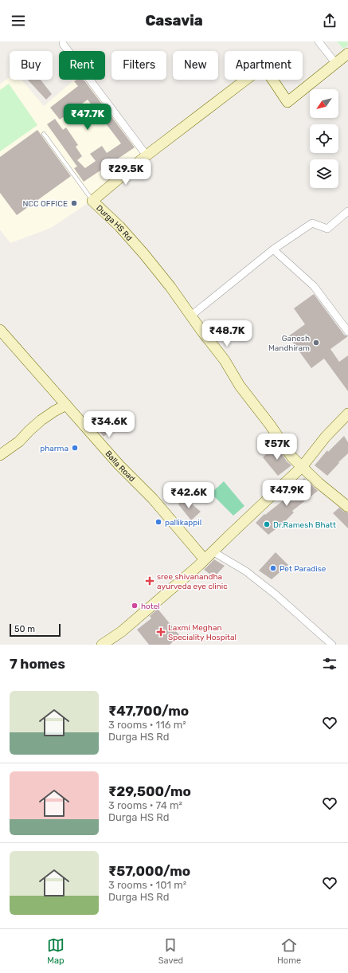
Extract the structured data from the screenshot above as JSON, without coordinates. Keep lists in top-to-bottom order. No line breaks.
{"streets":{"street":["Durga HS Rd","Balla Road"]},"places":{"other":["NCC OFFICE","Ganesh Mandhiram","pharma","pallikappil","Dr.Ramesh Bhatt","Pet Paradise","hotel"],"health":["sree shivanandha ayurveda eye clinic","Laxmi Meghan Speciality Hospital"]},"scale_bar":"50 m","north":"bottom left","page":{"header":"Casavia","chip":["Buy","Rent","Filters","New","Apartment"],"price":["₹47.7K","₹29.5K","₹48.7K","₹34.6K","₹57K","₹47.9K","₹42.6K"],"scale":"50 m","heading":"7 homes","list":[{"name":"₹47,700/mo","note":"3 rooms · 116 m² · Durga HS Rd"},{"name":"₹29,500/mo","note":"3 rooms · 74 m² · Durga HS Rd"},{"name":"₹57,000/mo","note":"3 rooms · 101 m² · Durga HS Rd"}],"tabs":["Map","Saved","Home"]}}
